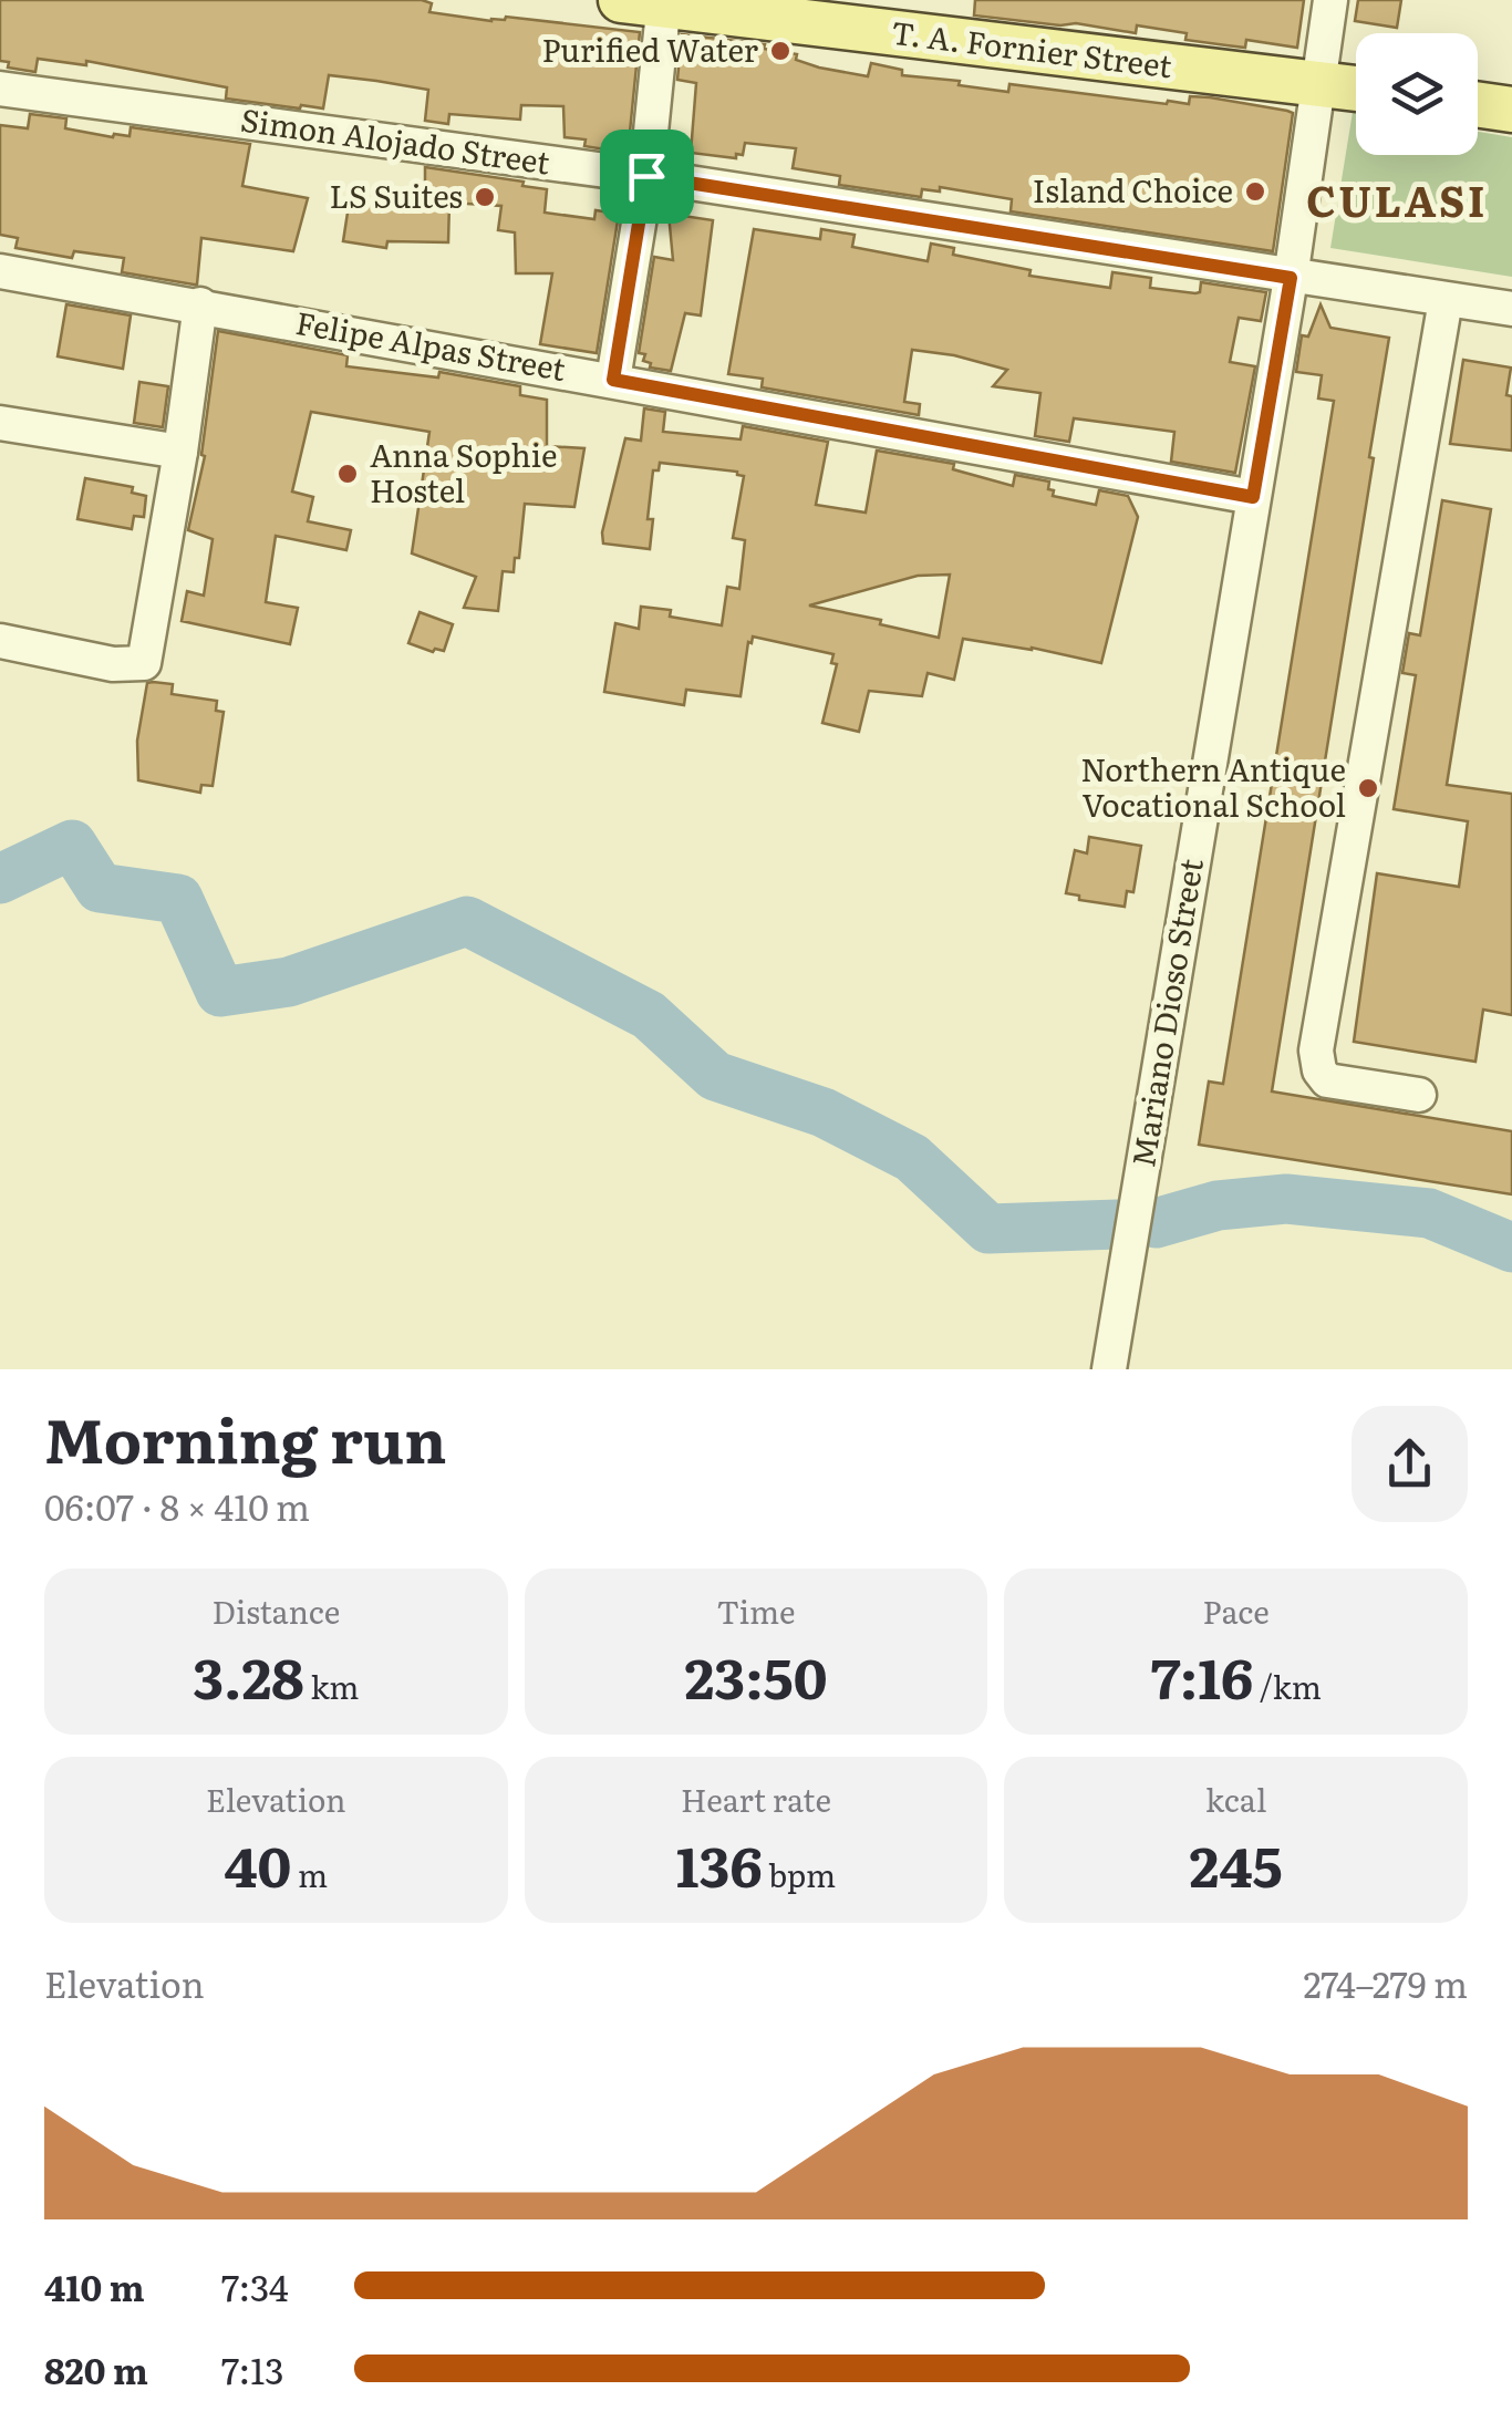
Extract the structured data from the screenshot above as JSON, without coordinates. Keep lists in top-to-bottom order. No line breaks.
{"streets":{"main road":["T. A. Fornier Street"],"street":["Simon Alojado Street","Felipe Alpas Street","Mariano Dioso Street"]},"crossings":[["T. A. Fornier Street","Mariano Dioso Street"],["Simon Alojado Street","Mariano Dioso Street"],["Felipe Alpas Street","Mariano Dioso Street"]],"districts":["CULASI"],"places":["Purified Water","Island Choice","LS Suites","Anna Sophie Hostel","Northern Antique Vocational School"],"page":{"heading":["Morning run","06:07 · 8 × 410 m"],"stats":[["Distance","3.28 km"],["Time","23:50"],["Pace","7:16 /km"],["Elevation","40 m"],["Heart rate","136 bpm"],["kcal","245"]],"chart":["Elevation","274–279 m"],"list":[{"name":"410 m","note":"7:34"},{"name":"820 m","note":"7:13"}]}}
